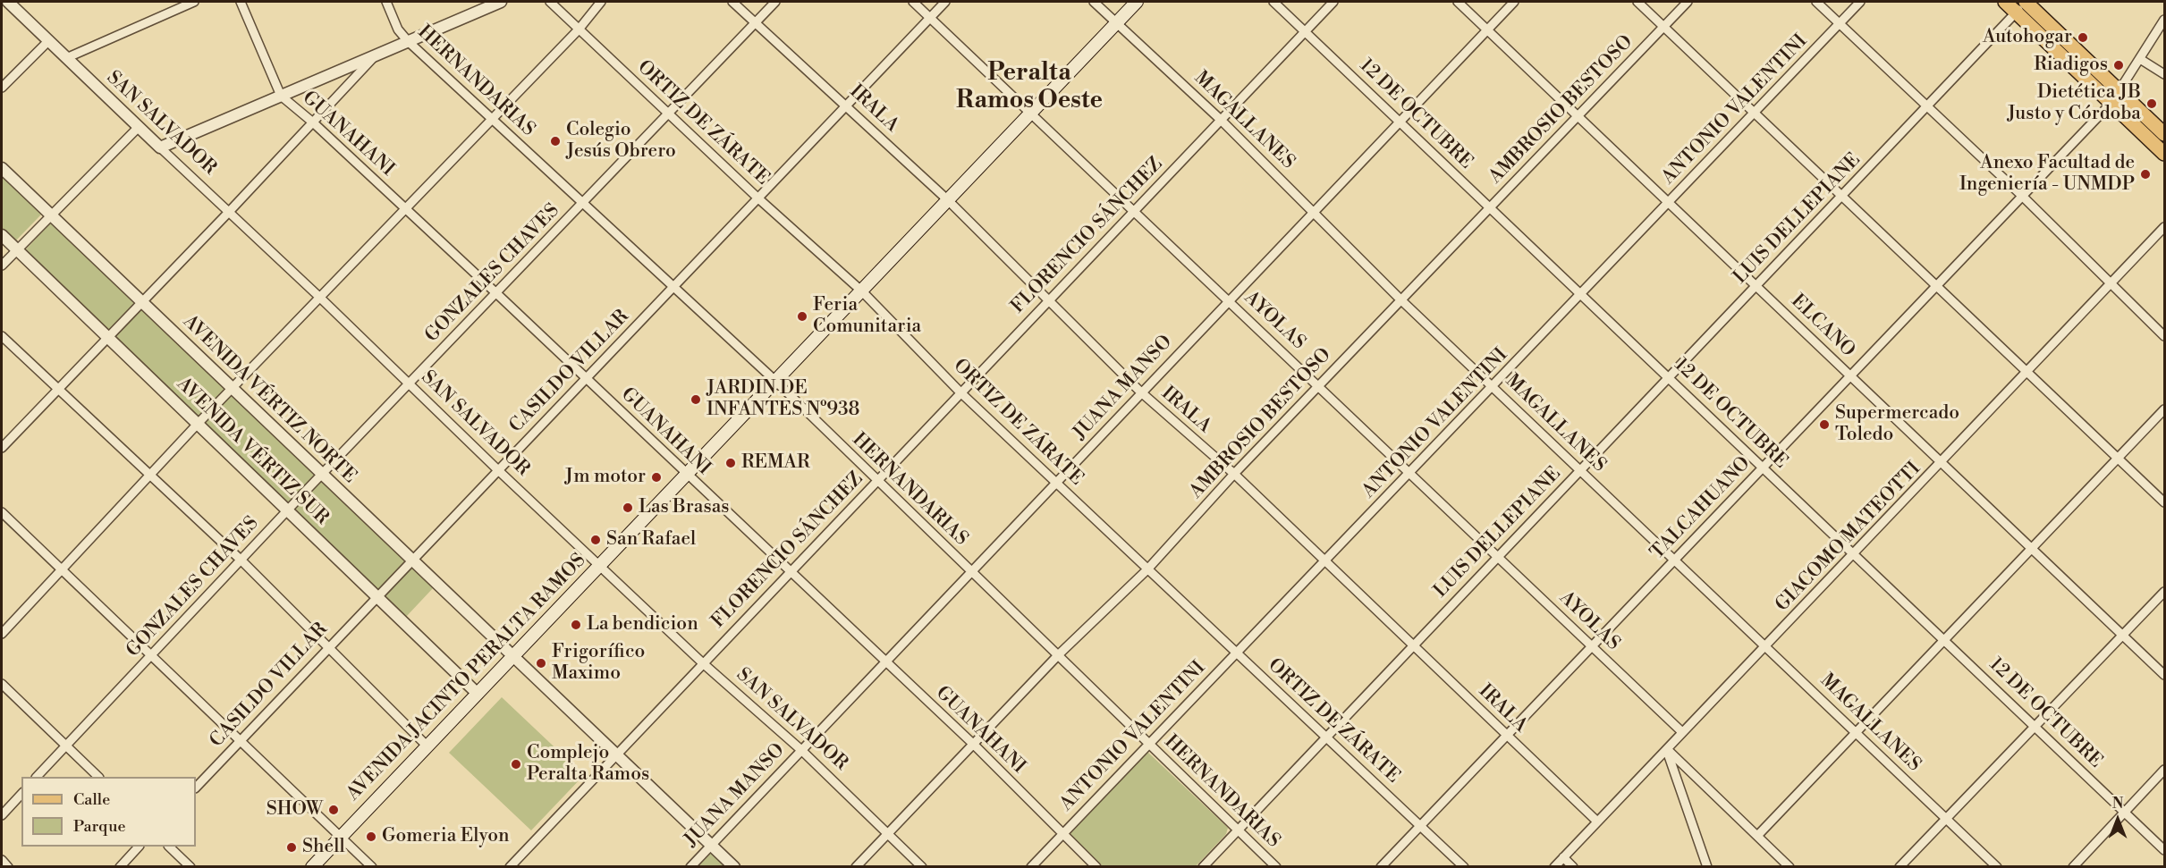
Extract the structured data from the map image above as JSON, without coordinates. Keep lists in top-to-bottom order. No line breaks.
{"streets":{"main road":["AVENIDA JACINTO PERALTA RAMOS"],"street":["HERNANDARIAS","IRALA","AMBROSIO BESTOSO","ANTONIO VALENTINI","12 DE OCTUBRE","MAGALLANES","SAN SALVADOR","ORTIZ DE ZÁRATE","GUANAHANI","LUIS DELLEPIANE","FLORENCIO SÁNCHEZ","GONZALES CHAVES","AYOLAS","ELCANO","CASILDO VILLAR","JUANA MANSO","AVENIDA VÉRTIZ NORTE","AVENIDA VÉRTIZ SUR","TALCAHUANO","GIACOMO MATEOTTI"]},"crossings":[["HERNANDARIAS","AMBROSIO BESTOSO"],["HERNANDARIAS","ANTONIO VALENTINI"],["HERNANDARIAS","LUIS DELLEPIANE"],["HERNANDARIAS","FLORENCIO SÁNCHEZ"],["HERNANDARIAS","GONZALES CHAVES"],["HERNANDARIAS","CASILDO VILLAR"],["HERNANDARIAS","JUANA MANSO"],["HERNANDARIAS","AVENIDA JACINTO PERALTA RAMOS"],["IRALA","AMBROSIO BESTOSO"],["IRALA","ANTONIO VALENTINI"],["IRALA","LUIS DELLEPIANE"],["IRALA","FLORENCIO SÁNCHEZ"],["IRALA","GONZALES CHAVES"],["IRALA","CASILDO VILLAR"],["IRALA","JUANA MANSO"],["IRALA","TALCAHUANO"],["IRALA","GIACOMO MATEOTTI"],["IRALA","AVENIDA JACINTO PERALTA RAMOS"],["AMBROSIO BESTOSO","12 DE OCTUBRE"],["AMBROSIO BESTOSO","MAGALLANES"],["AMBROSIO BESTOSO","SAN SALVADOR"],["AMBROSIO BESTOSO","ORTIZ DE ZÁRATE"],["AMBROSIO BESTOSO","GUANAHANI"],["AMBROSIO BESTOSO","AYOLAS"],["AMBROSIO BESTOSO","ELCANO"],["ANTONIO VALENTINI","12 DE OCTUBRE"],["ANTONIO VALENTINI","MAGALLANES"],["ANTONIO VALENTINI","ORTIZ DE ZÁRATE"],["ANTONIO VALENTINI","GUANAHANI"],["ANTONIO VALENTINI","AYOLAS"],["ANTONIO VALENTINI","ELCANO"],["12 DE OCTUBRE","LUIS DELLEPIANE"],["12 DE OCTUBRE","FLORENCIO SÁNCHEZ"],["12 DE OCTUBRE","JUANA MANSO"],["12 DE OCTUBRE","TALCAHUANO"],["12 DE OCTUBRE","GIACOMO MATEOTTI"],["MAGALLANES","LUIS DELLEPIANE"],["MAGALLANES","FLORENCIO SÁNCHEZ"],["MAGALLANES","JUANA MANSO"],["MAGALLANES","TALCAHUANO"],["MAGALLANES","GIACOMO MATEOTTI"],["MAGALLANES","AVENIDA JACINTO PERALTA RAMOS"],["SAN SALVADOR","FLORENCIO SÁNCHEZ"],["SAN SALVADOR","GONZALES CHAVES"],["SAN SALVADOR","CASILDO VILLAR"],["SAN SALVADOR","JUANA MANSO"],["SAN SALVADOR","AVENIDA JACINTO PERALTA RAMOS"],["ORTIZ DE ZÁRATE","LUIS DELLEPIANE"],["ORTIZ DE ZÁRATE","FLORENCIO SÁNCHEZ"],["ORTIZ DE ZÁRATE","GONZALES CHAVES"],["ORTIZ DE ZÁRATE","CASILDO VILLAR"],["ORTIZ DE ZÁRATE","JUANA MANSO"],["ORTIZ DE ZÁRATE","TALCAHUANO"],["ORTIZ DE ZÁRATE","AVENIDA JACINTO PERALTA RAMOS"],["GUANAHANI","FLORENCIO SÁNCHEZ"],["GUANAHANI","GONZALES CHAVES"],["GUANAHANI","CASILDO VILLAR"],["GUANAHANI","JUANA MANSO"],["GUANAHANI","AVENIDA JACINTO PERALTA RAMOS"],["LUIS DELLEPIANE","AYOLAS"],["LUIS DELLEPIANE","ELCANO"],["FLORENCIO SÁNCHEZ","AYOLAS"],["FLORENCIO SÁNCHEZ","AVENIDA VÉRTIZ NORTE"],["GONZALES CHAVES","AVENIDA VÉRTIZ NORTE"],["GONZALES CHAVES","AVENIDA VÉRTIZ SUR"],["AYOLAS","CASILDO VILLAR"],["AYOLAS","JUANA MANSO"],["AYOLAS","TALCAHUANO"],["AYOLAS","GIACOMO MATEOTTI"],["AYOLAS","AVENIDA JACINTO PERALTA RAMOS"],["ELCANO","JUANA MANSO"],["ELCANO","TALCAHUANO"],["ELCANO","GIACOMO MATEOTTI"],["CASILDO VILLAR","AVENIDA VÉRTIZ NORTE"],["CASILDO VILLAR","AVENIDA VÉRTIZ SUR"],["JUANA MANSO","AVENIDA VÉRTIZ NORTE"],["AVENIDA VÉRTIZ NORTE","AVENIDA JACINTO PERALTA RAMOS"],["AVENIDA VÉRTIZ SUR","AVENIDA JACINTO PERALTA RAMOS"]],"districts":["Peralta Ramos Oeste"],"places":["Autohogar","Riadigos","Dietética JB Justo y Córdoba","Colegio Jesús Obrero","Anexo Facultad de Ingeniería - UNMDP","Feria Comunitaria","JARDIN DE INFANTES Nº938","Supermercado Toledo","REMAR","Jm motor","Las Brasas","San Rafael","La bendicion","Frigorífico Maximo","Complejo Peralta Ramos","SHOW","Gomeria Elyon","Shell"],"legend":["Calle","Parque"],"north":"top"}
